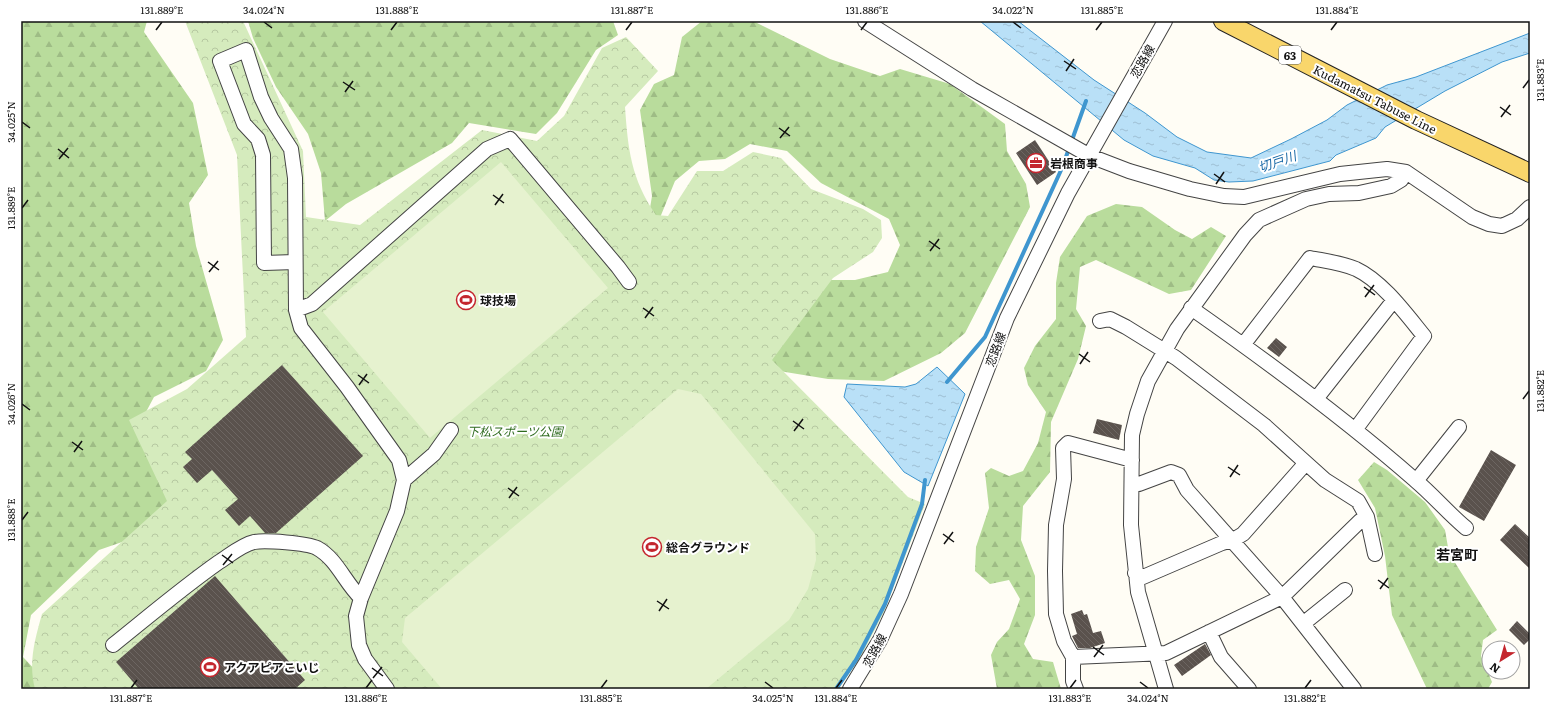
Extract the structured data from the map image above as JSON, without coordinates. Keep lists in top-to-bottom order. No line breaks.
{"streets":{"main road":["63","Kudamatsu Tabuse Line"],"street":["恋路線"]},"districts":["若宮町"],"water":["切戸川"],"parks":["下松スポーツ公園"],"places":{"office":["岩根商事"],"sports":["球技場","総合グラウンド","アクアピアこいじ"]},"north":"bottom left","coordinates":["131.889°E","34.024°N","131.888°E","131.887°E","131.886°E","34.022°N","131.885°E","131.884°E","131.883°E","34.025°N","131.882°E","34.026°N"]}
